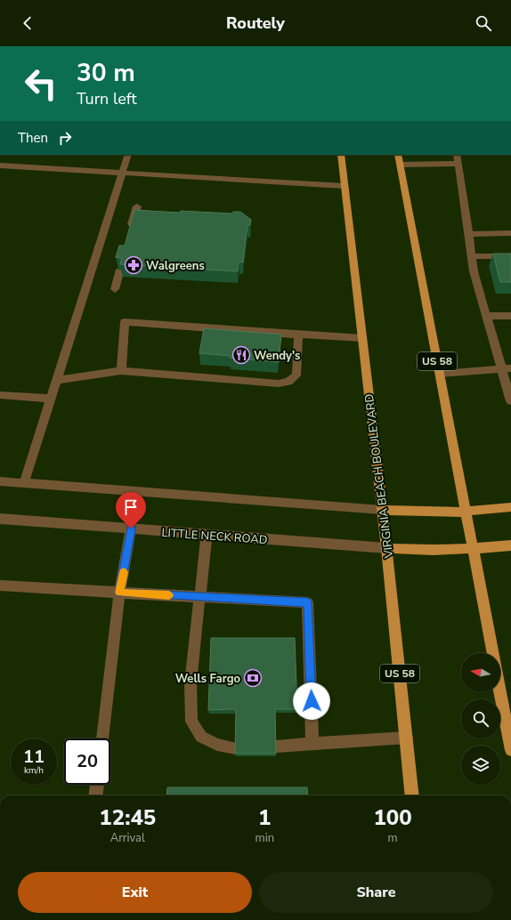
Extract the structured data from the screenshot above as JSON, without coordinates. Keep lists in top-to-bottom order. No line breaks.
{"streets":{"main road":["US 58","VIRGINIA BEACH BOULEVARD"],"street":["LITTLE NECK ROAD"]},"crossings":[["VIRGINIA BEACH BOULEVARD","LITTLE NECK ROAD"]],"places":{"pharmacy":["Walgreens"],"restaurant":["Wendy's"],"bank":["Wells Fargo"]},"north":"left","page":{"header":"Routely","turn":["30 m","Turn left"],"then":"Then","speed":"11 km/h","limit":"20","eta":["12:45","Arrival","1","min","100","m"],"buttons":["Exit","Share"]}}
